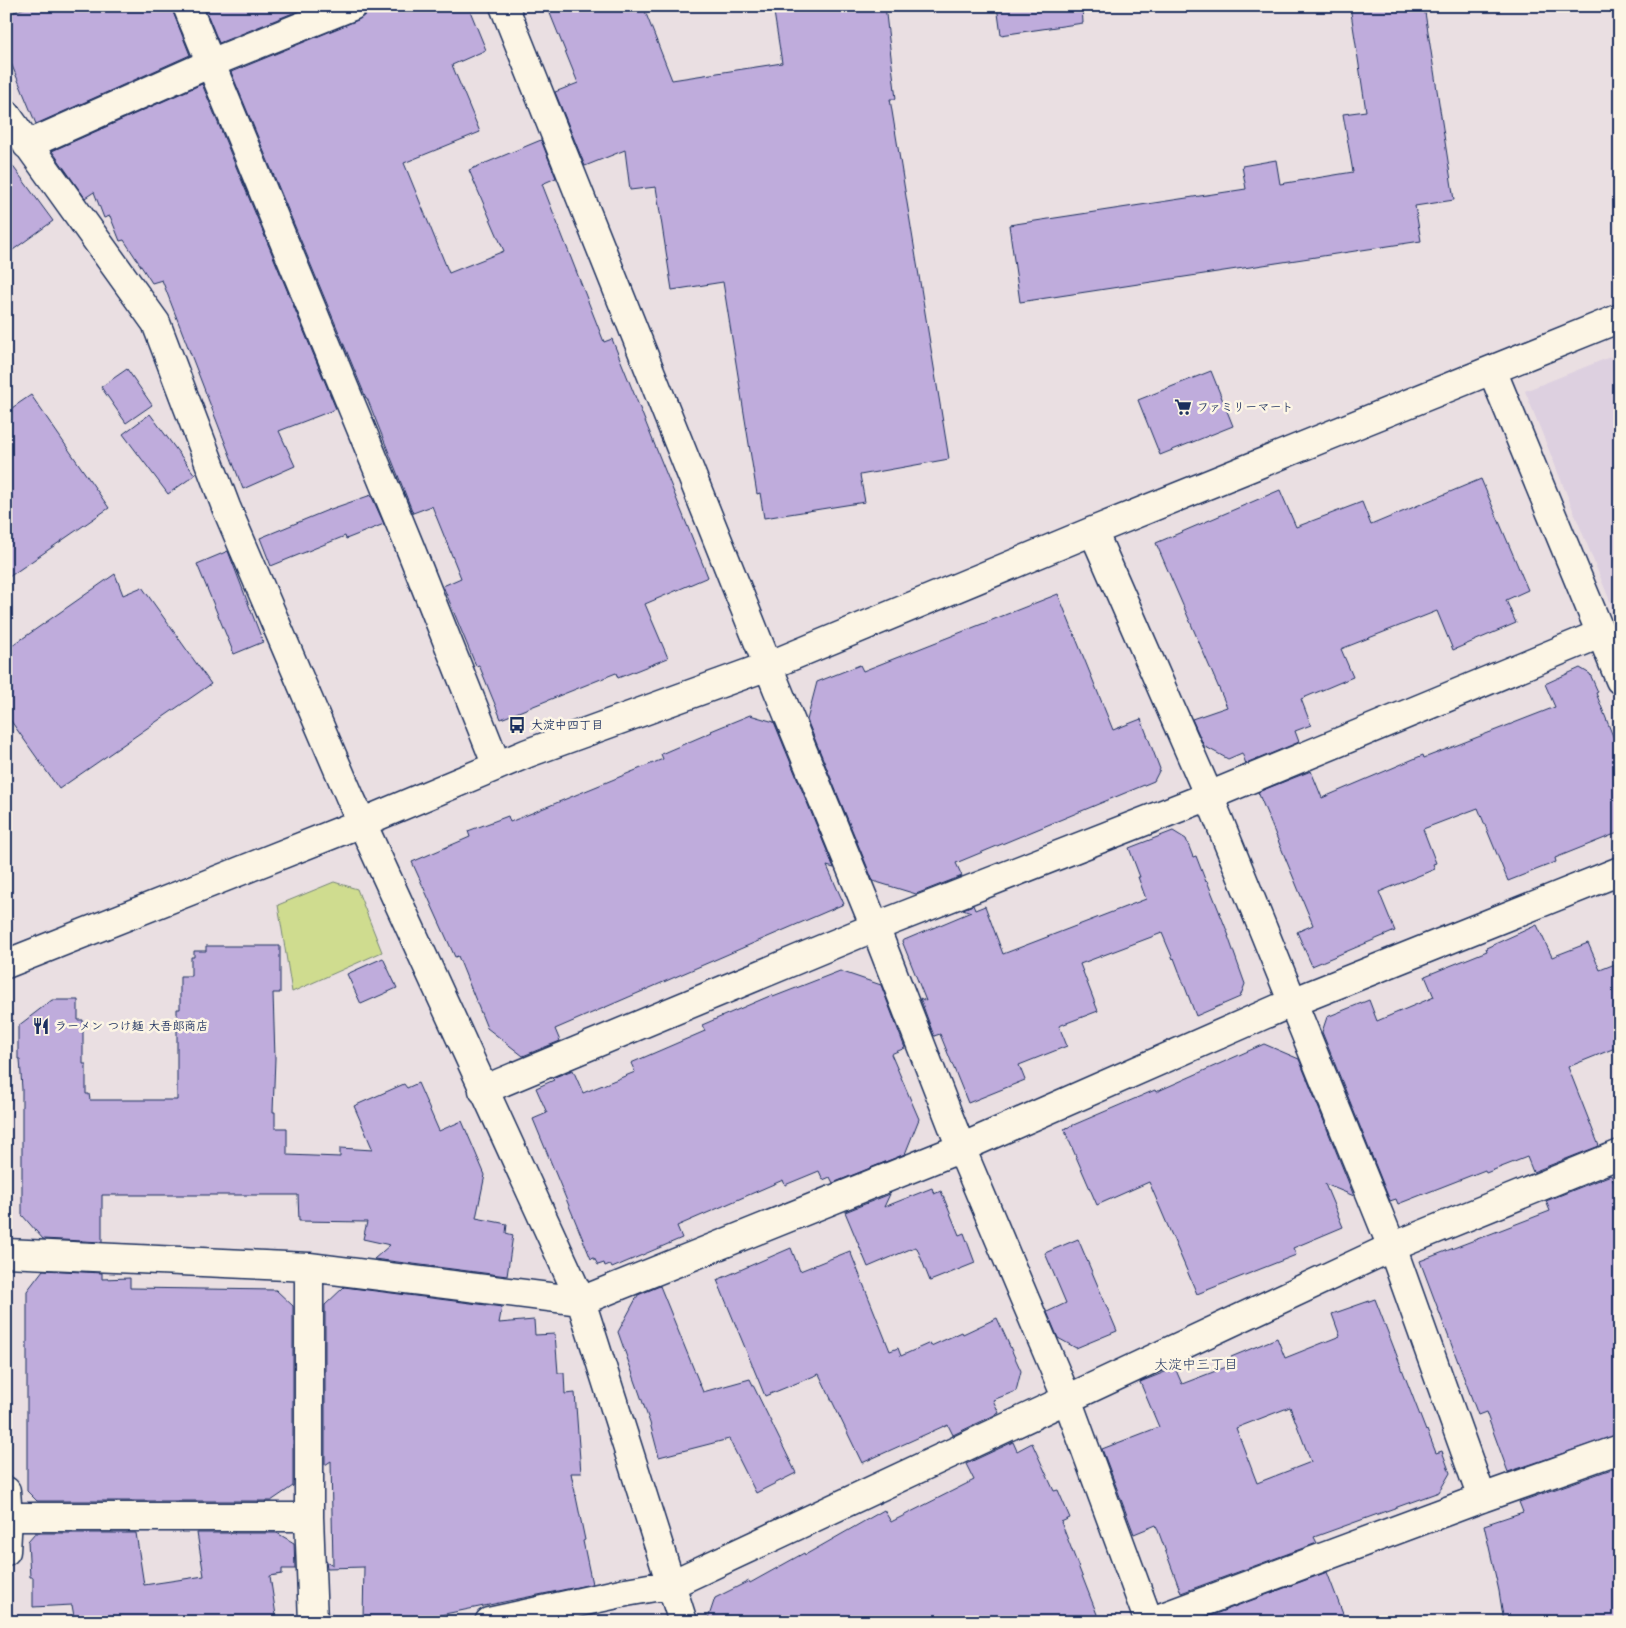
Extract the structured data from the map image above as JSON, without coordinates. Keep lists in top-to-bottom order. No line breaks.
{"districts":["大淀中三丁目"],"places":{"supermarket":["ファミリーマート"],"bus stop":["大淀中四丁目"],"restaurant":["ラーメン つけ麺 大吾郎商店"]}}
